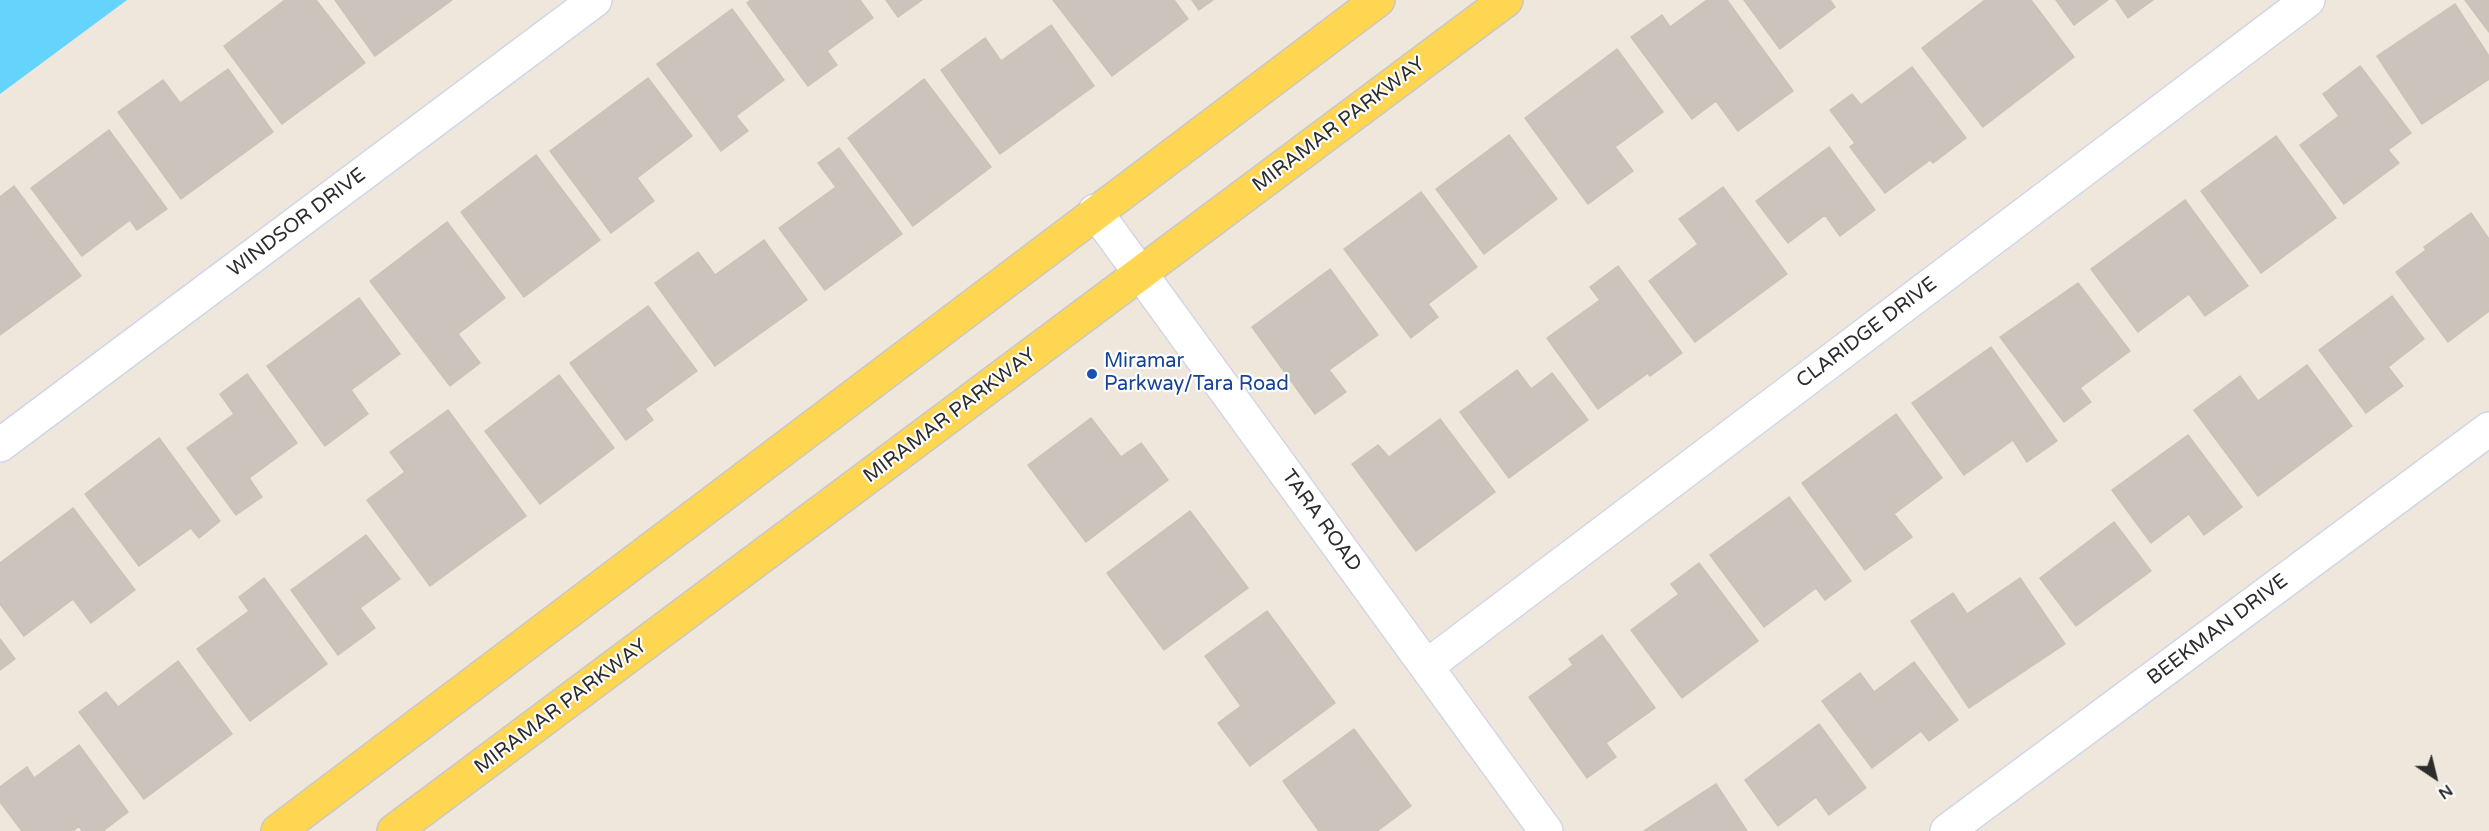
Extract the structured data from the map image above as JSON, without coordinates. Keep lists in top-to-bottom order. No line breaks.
{"streets":{"main road":["MIRAMAR PARKWAY"],"street":["WINDSOR DRIVE","CLARIDGE DRIVE","TARA ROAD","BEEKMAN DRIVE"]},"crossings":[["MIRAMAR PARKWAY","TARA ROAD"],["CLARIDGE DRIVE","TARA ROAD"]],"places":["Miramar Parkway/Tara Road"],"north":"bottom right"}
